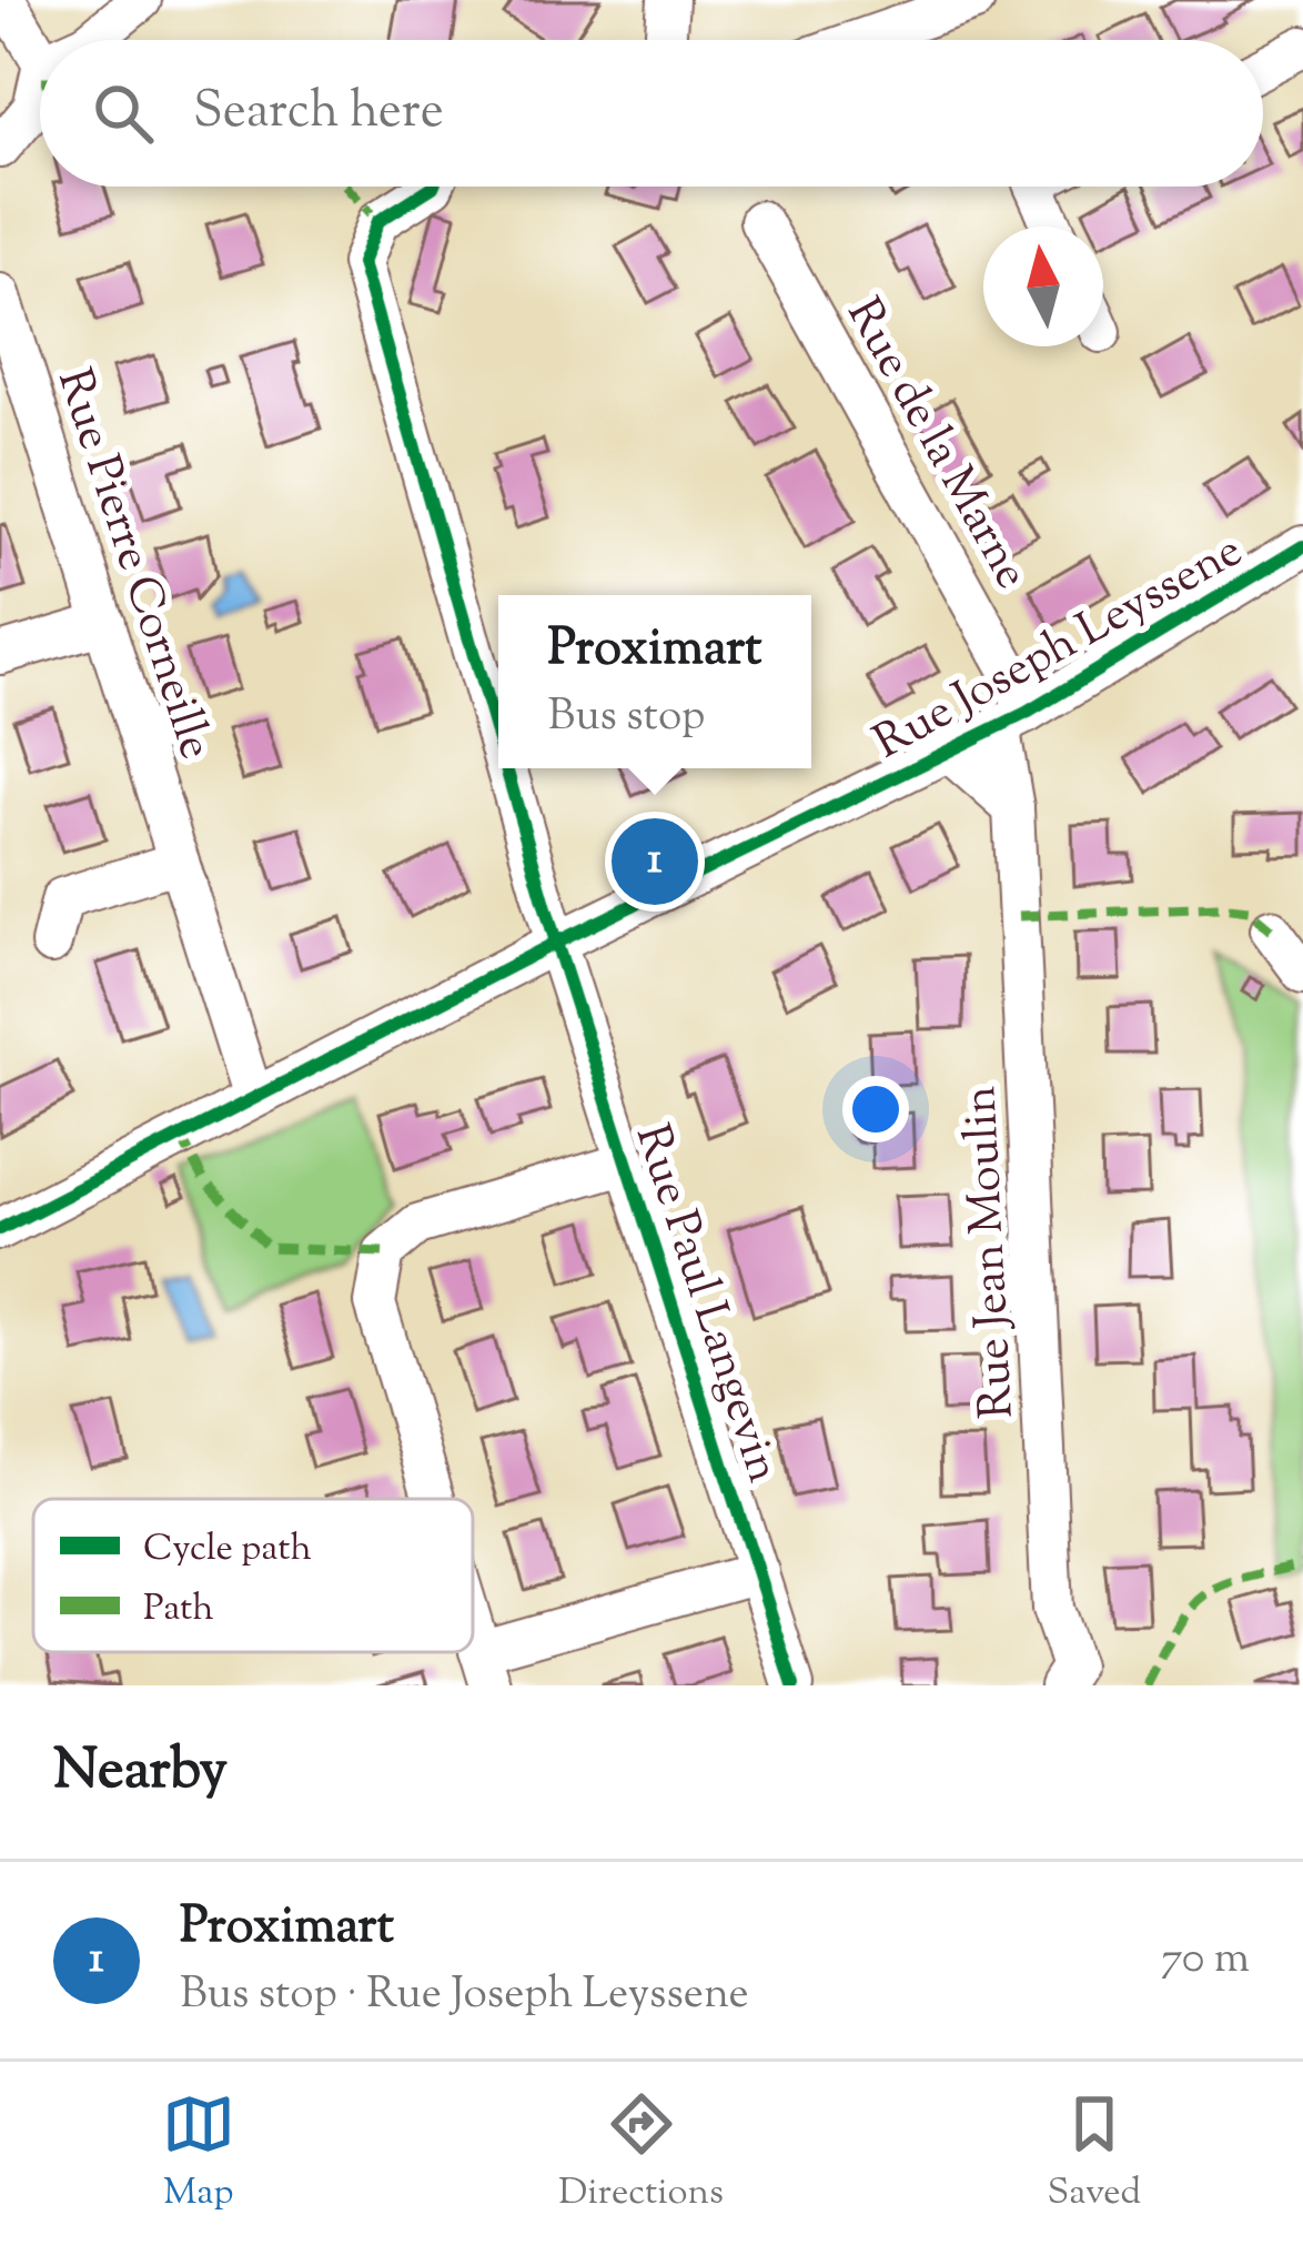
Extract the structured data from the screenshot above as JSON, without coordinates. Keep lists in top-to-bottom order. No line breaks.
{"streets":{"street":["Rue de la Marne","Rue Pierre Corneille","Rue Joseph Leyssene","Rue Jean Moulin","Rue Paul Langevin"]},"crossings":[["Rue de la Marne","Rue Joseph Leyssene"],["Rue de la Marne","Rue Jean Moulin"],["Rue Pierre Corneille","Rue Joseph Leyssene"],["Rue Joseph Leyssene","Rue Jean Moulin"],["Rue Joseph Leyssene","Rue Paul Langevin"]],"legend":["Cycle path","Path"],"north":"top","page":{"search":"Search here","popup":["Proximart","Bus stop"],"pins":"1","heading":"Nearby","list":[{"mark":"1","name":"Proximart","note":"Bus stop · Rue Joseph Leyssene","value":"70 m"}],"nav":["Map","Directions","Saved"]}}
